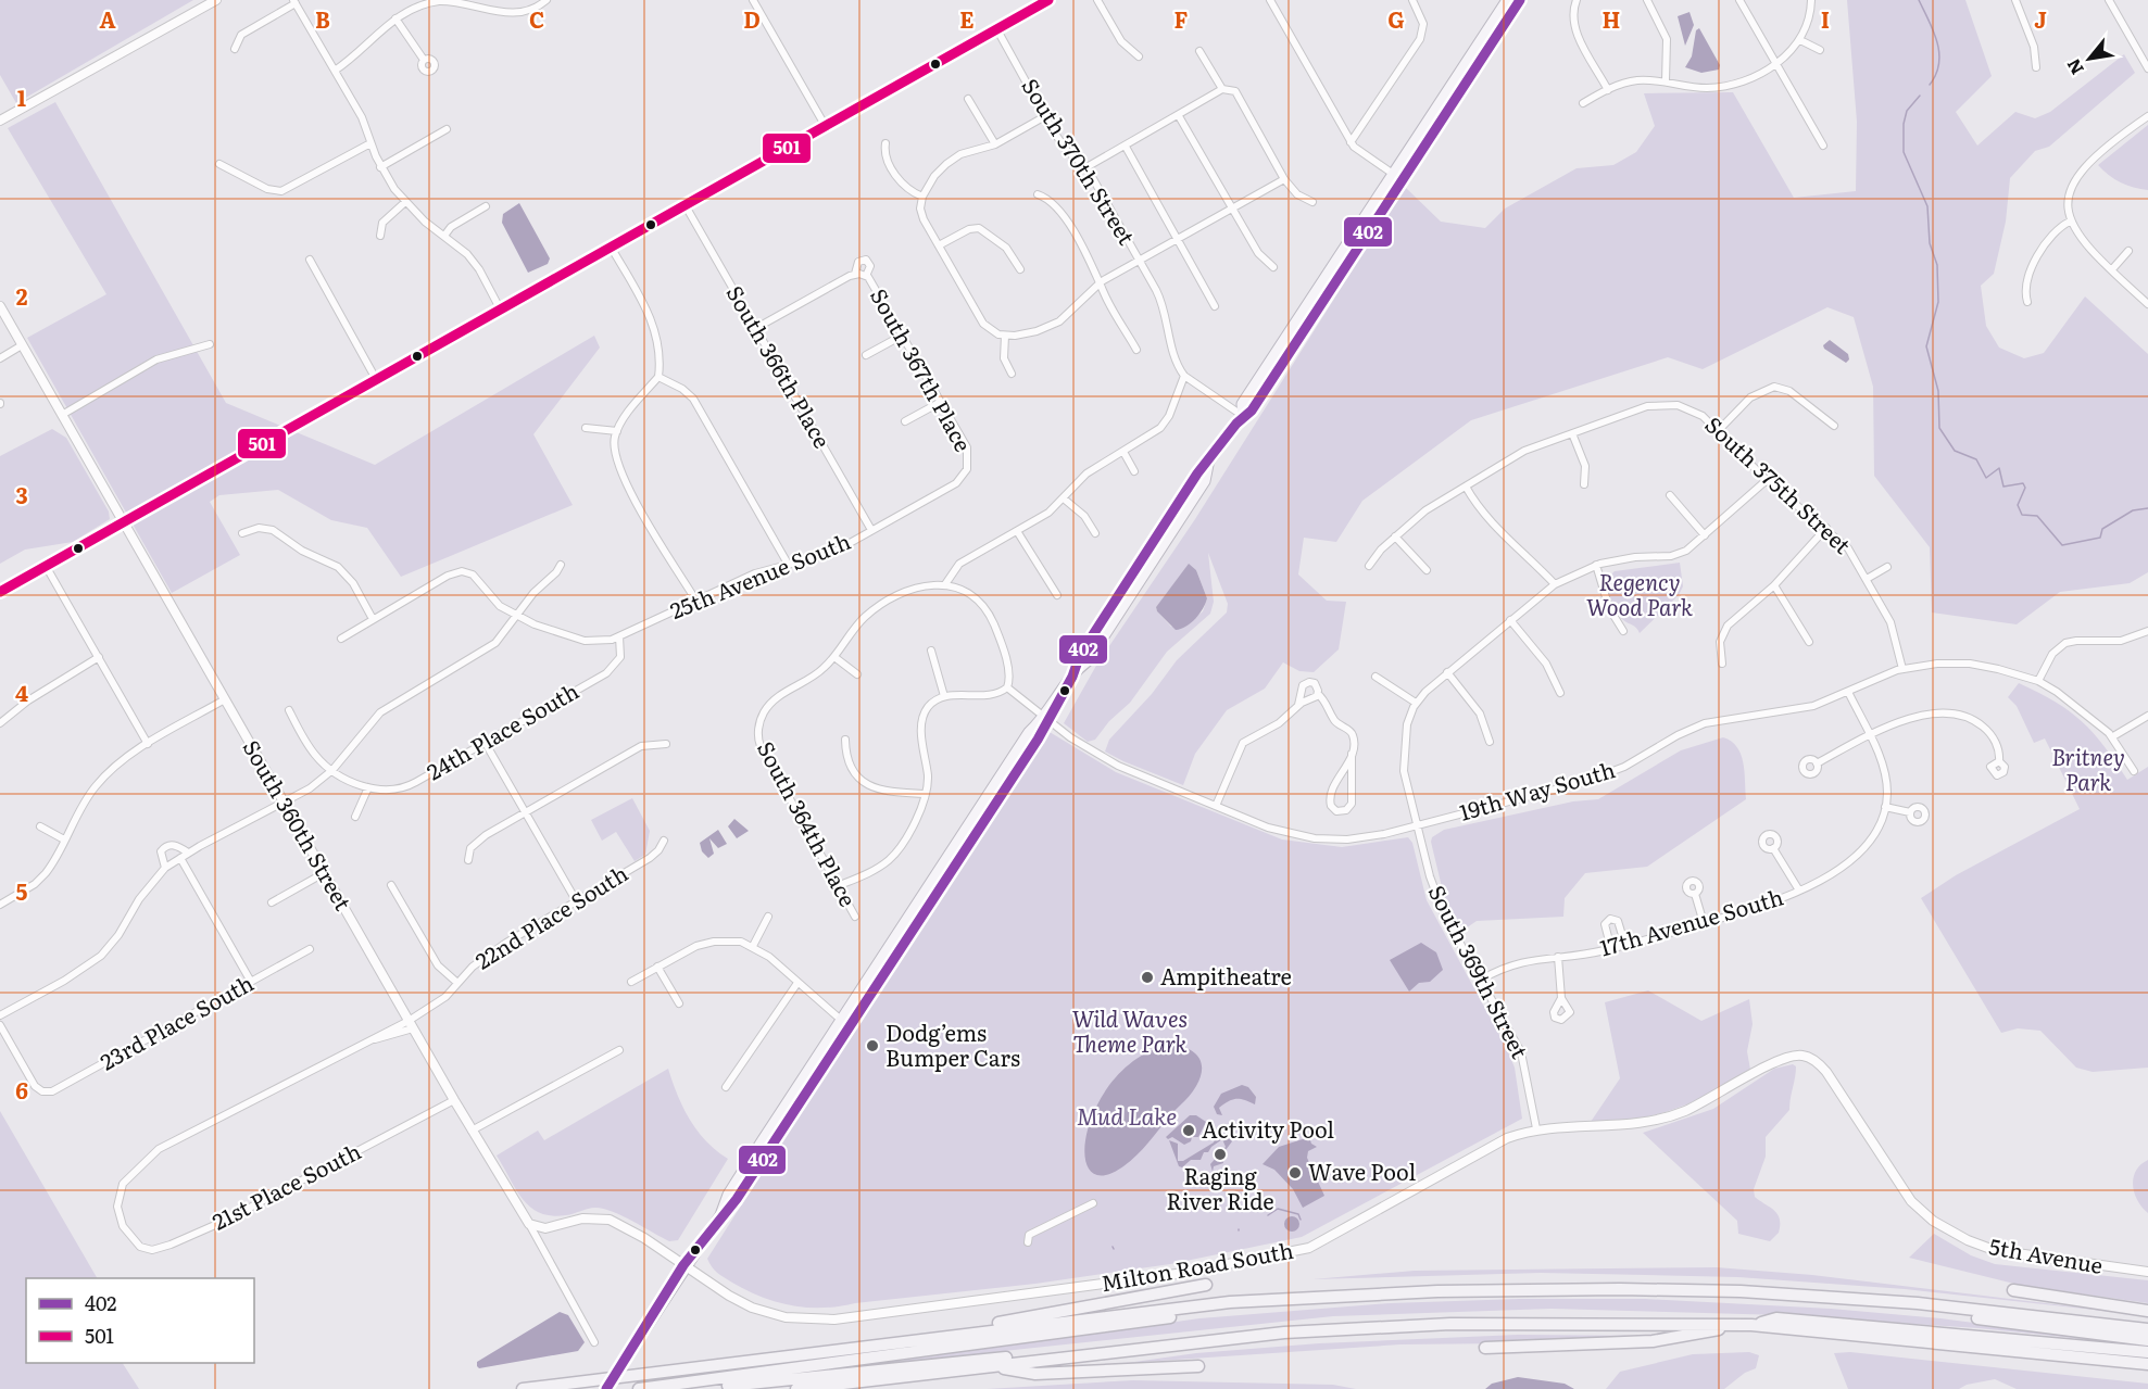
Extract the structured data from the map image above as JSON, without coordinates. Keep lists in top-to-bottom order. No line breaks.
{"streets":{"street":["South 370th Street","South 366th Place","South 367th Place","South 375th Street","25th Avenue South","24th Place South","19th Way South","South 364th Place","South 360th Street","22nd Place South","17th Avenue South","South 369th Street","23rd Place South","21st Place South","5th Avenue","Milton Road South"]},"crossings":[["South 366th Place","South 367th Place"],["South 366th Place","25th Avenue South"],["South 367th Place","25th Avenue South"],["South 375th Street","19th Way South"],["25th Avenue South","24th Place South"],["19th Way South","South 369th Street"],["South 360th Street","22nd Place South"],["South 360th Street","21st Place South"],["South 360th Street","Milton Road South"],["22nd Place South","21st Place South"],["17th Avenue South","South 369th Street"],["South 369th Street","Milton Road South"],["5th Avenue","Milton Road South"]],"water":["Mud Lake"],"parks":["Regency Wood Park","Britney Park","Wild Waves Theme Park"],"places":["Ampitheatre","Dodg’ems Bumper Cars","Activity Pool","Raging River Ride","Wave Pool"],"lines":["transit line 402","transit line 501"],"legend":["402","501"],"north":"bottom left","grid":{"columns":["A","B","C","D","E","F","G","H","I","J"],"rows":["1","2","3","4","5","6"]}}
